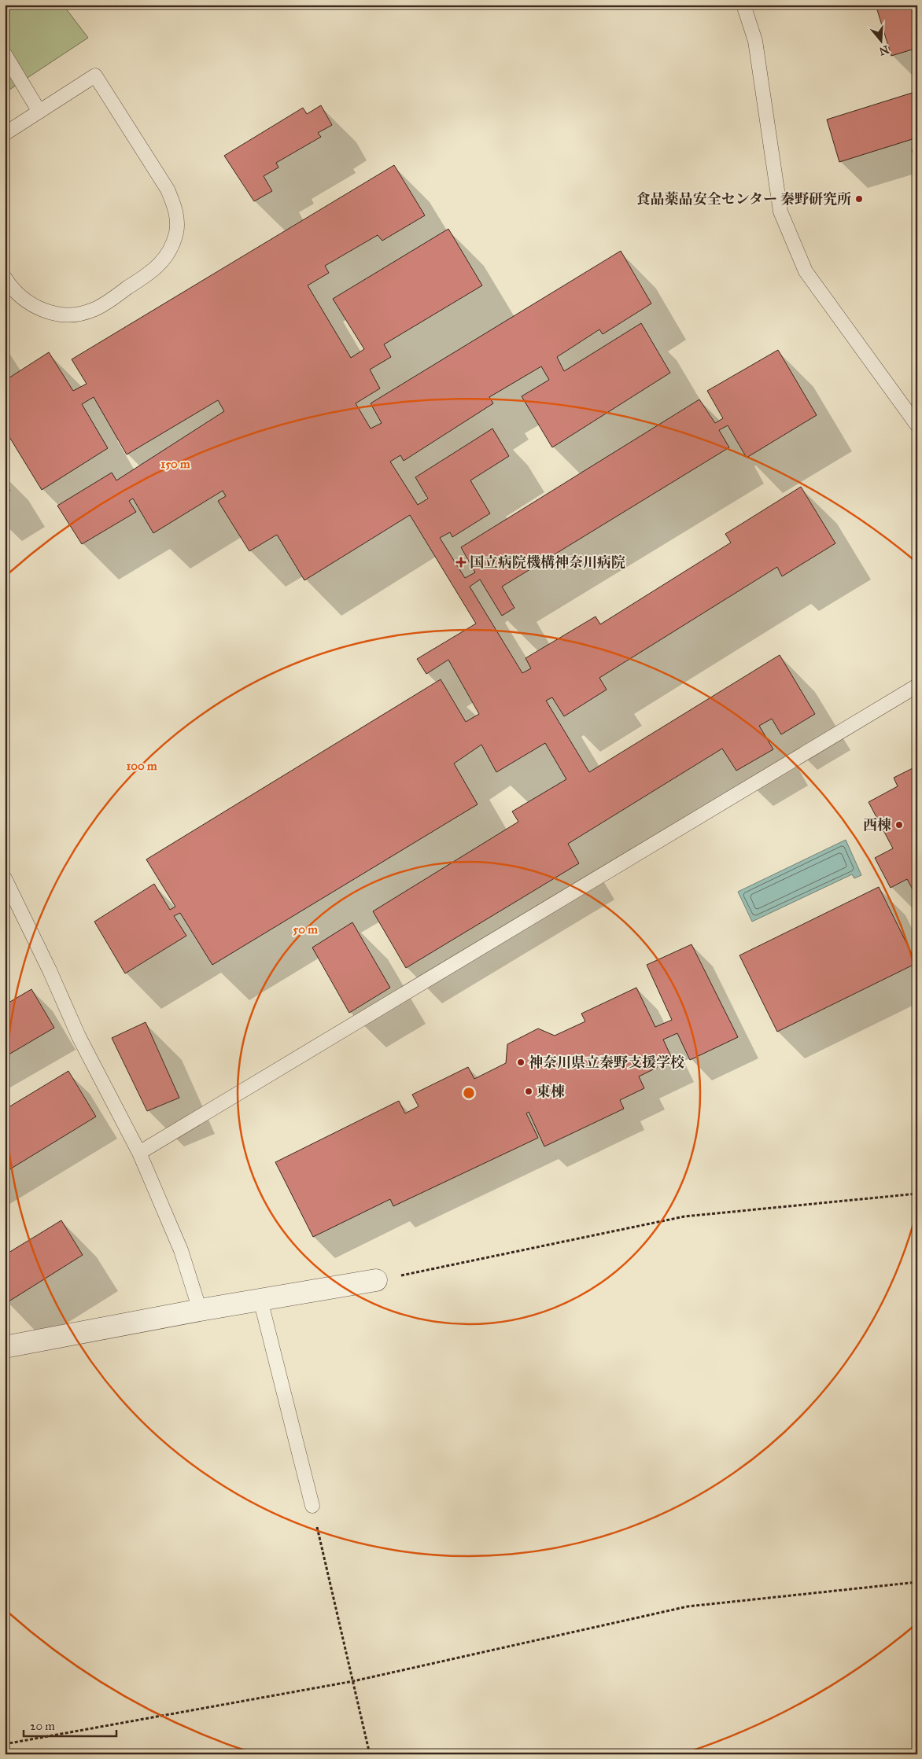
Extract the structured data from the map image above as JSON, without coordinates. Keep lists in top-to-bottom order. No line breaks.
{"places":{"other":["食品薬品安全センター 秦野研究所","西棟","神奈川県立秦野支援学校","東棟"],"health":["国立病院機構神奈川病院"]},"scale_bar":"20 m","north":"bottom","rings":["150 m","100 m","50 m"]}
